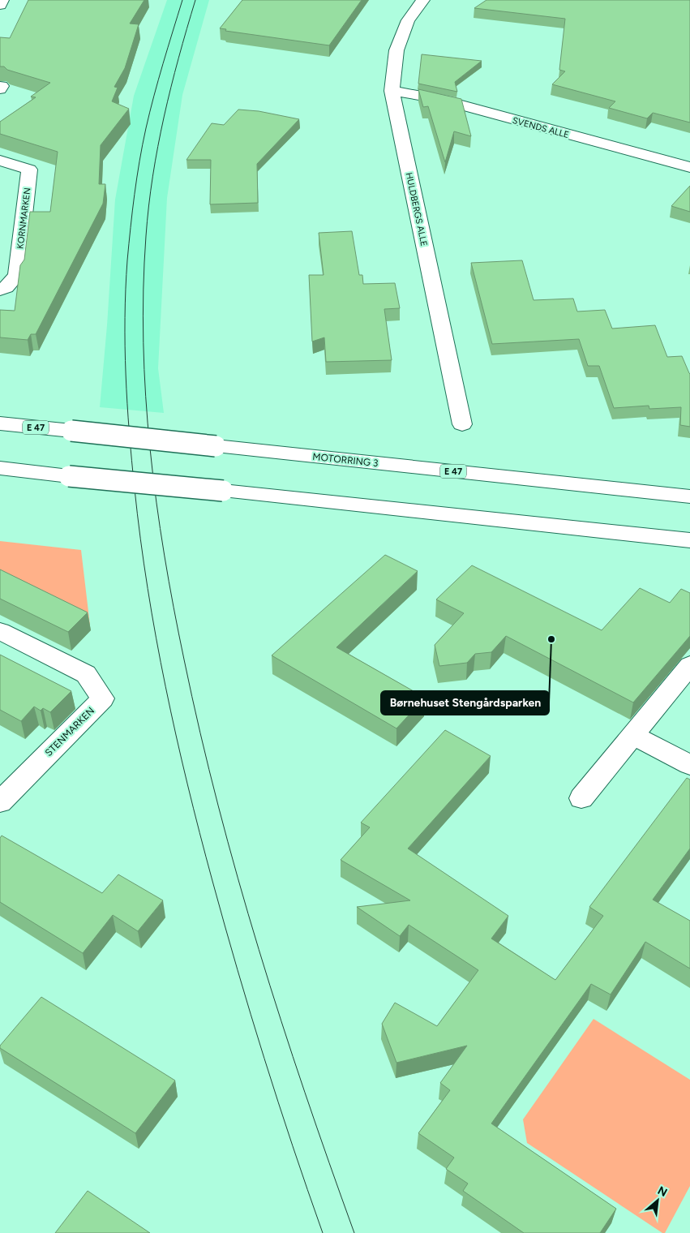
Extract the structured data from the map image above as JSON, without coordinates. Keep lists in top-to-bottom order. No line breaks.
{"streets":{"main road":["SVENDS ALLE","HULDBERGS ALLE","KORNMARKEN","E 47","MOTORRING 3","STENMARKEN"]},"crossings":[["SVENDS ALLE","HULDBERGS ALLE"]],"places":["Børnehuset Stengårdsparken"],"north":"top right"}
